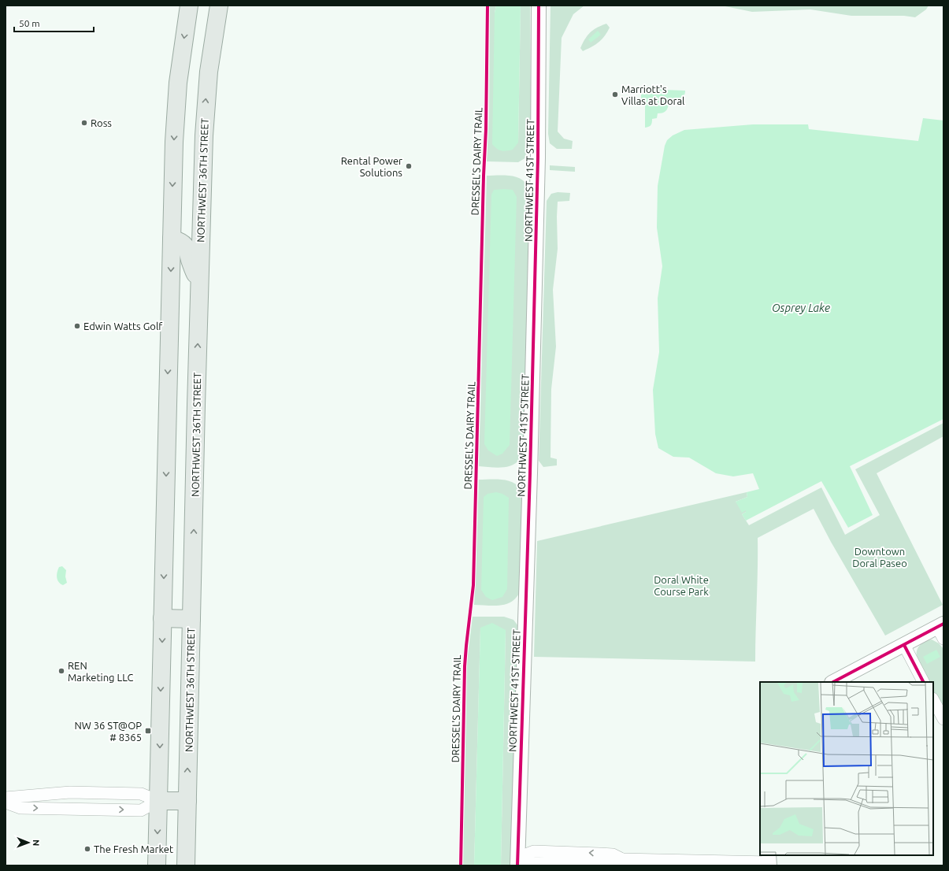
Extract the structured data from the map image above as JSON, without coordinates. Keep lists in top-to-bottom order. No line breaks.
{"streets":{"main road":["NORTHWEST 36TH STREET"],"street":["NORTHWEST 41ST STREET"],"cycle path":["DRESSEL'S DAIRY TRAIL"]},"water":["Osprey Lake"],"parks":["Downtown Doral Paseo","Doral White Course Park"],"places":{"other":["Marriott's Villas at Doral","Ross","Rental Power Solutions","Edwin Watts Golf","REN Marketing LLC","The Fresh Market"],"transit":["NW 36 ST@OP # 8365"]},"scale_bar":"50 m","north":"right"}
